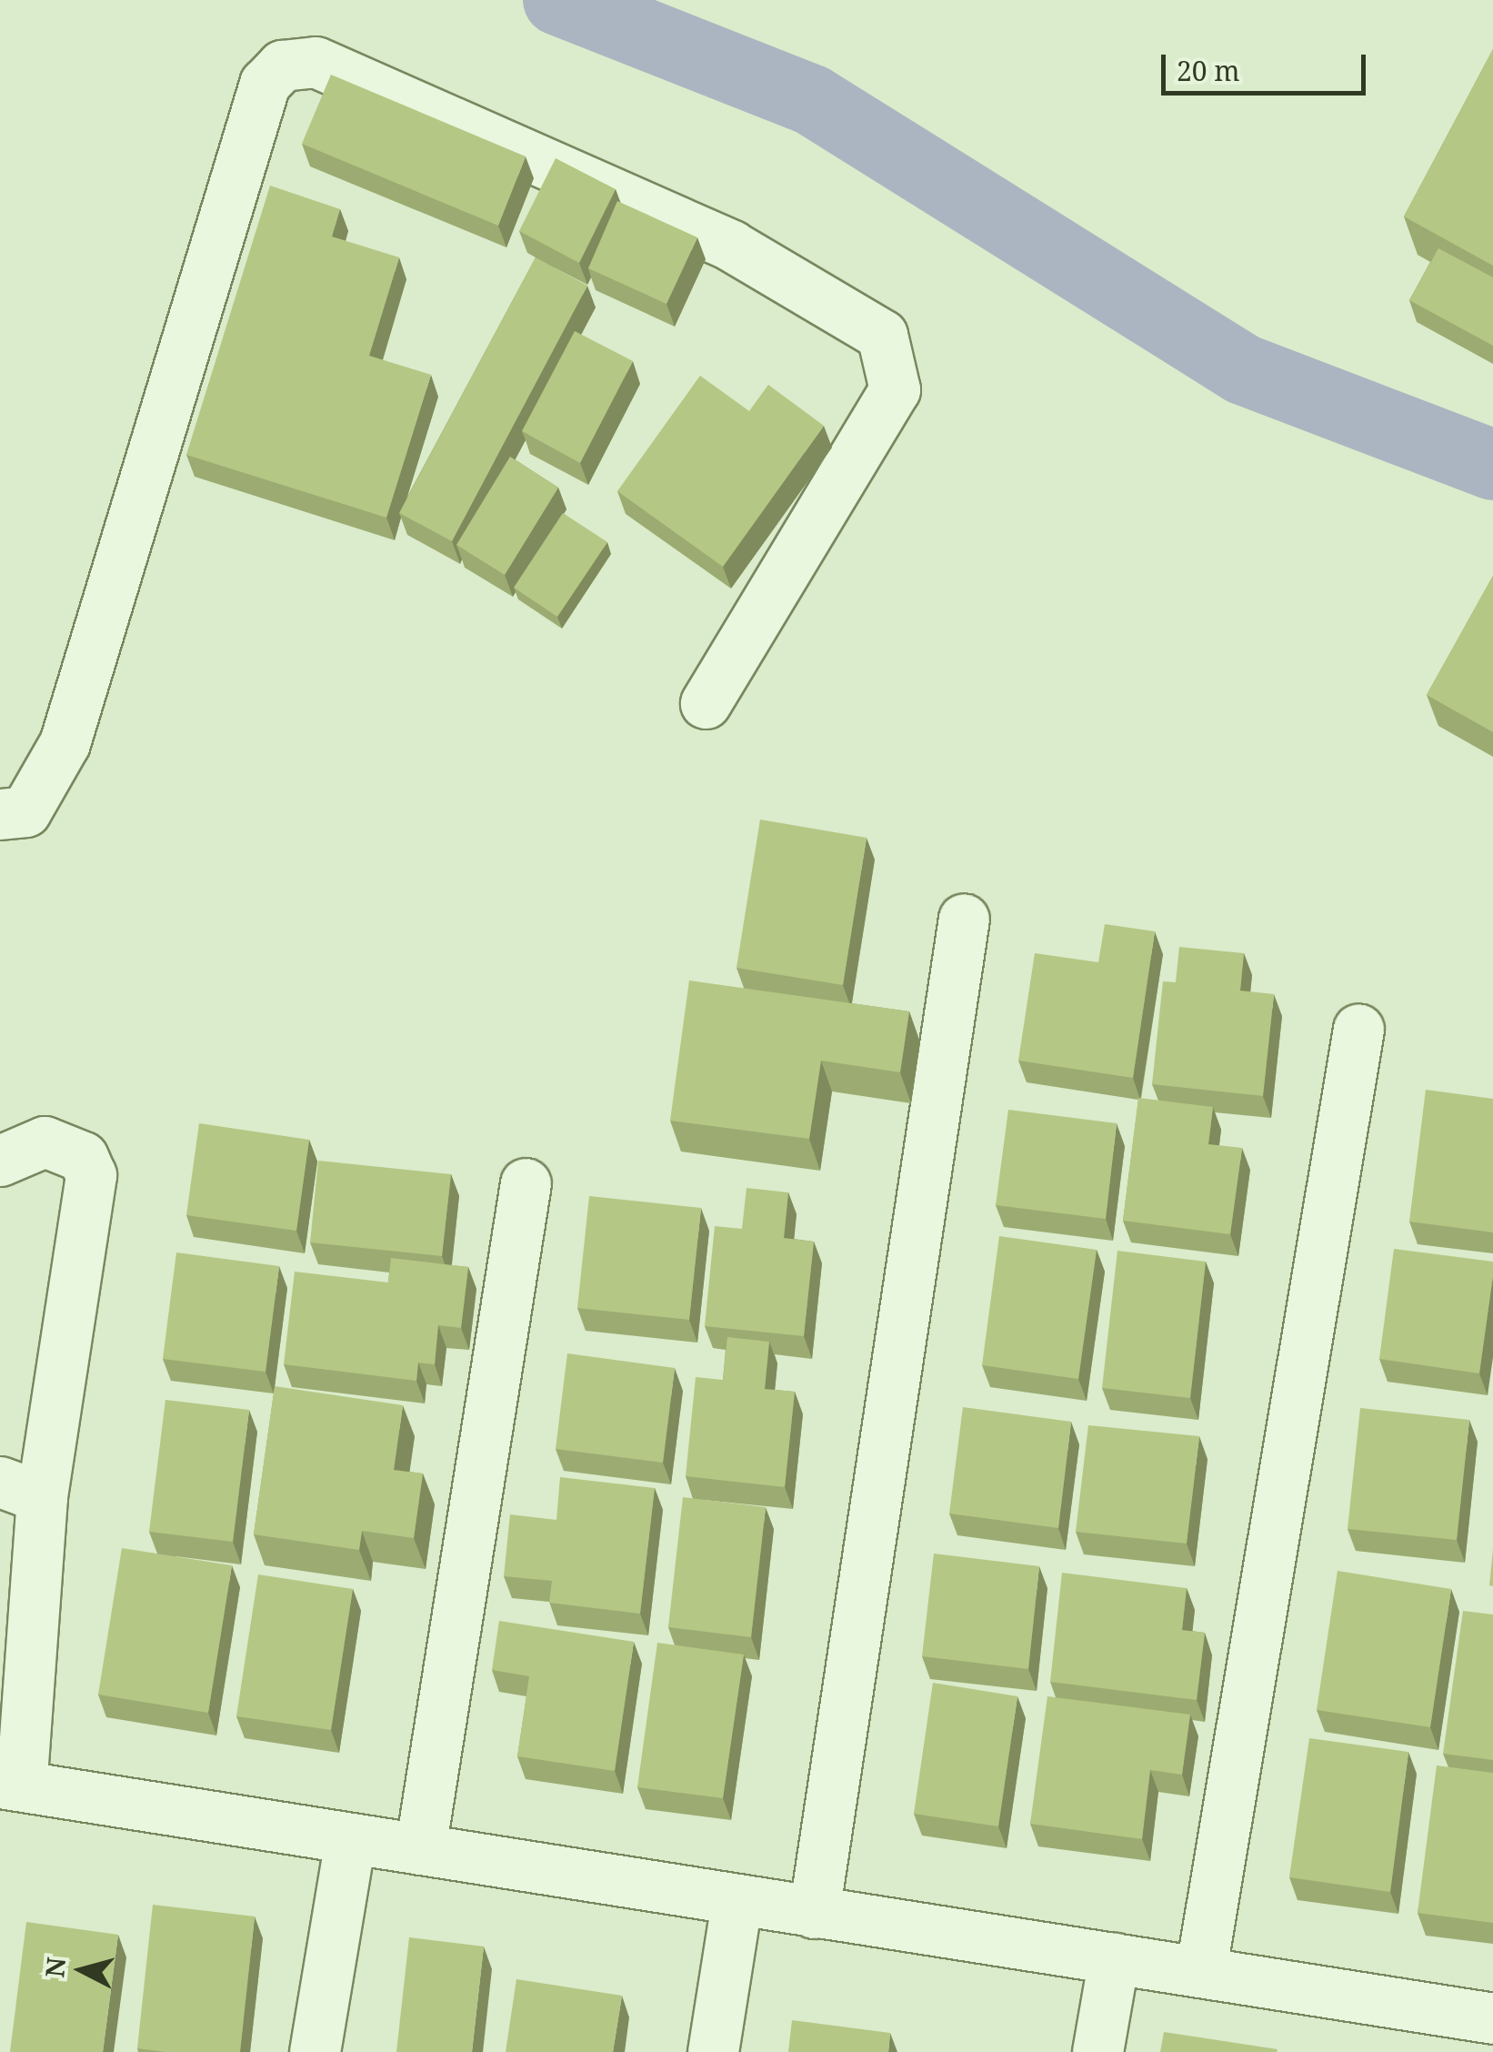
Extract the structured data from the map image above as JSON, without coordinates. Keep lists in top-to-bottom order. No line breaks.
{"scale_bar":"20 m","north":"left"}
